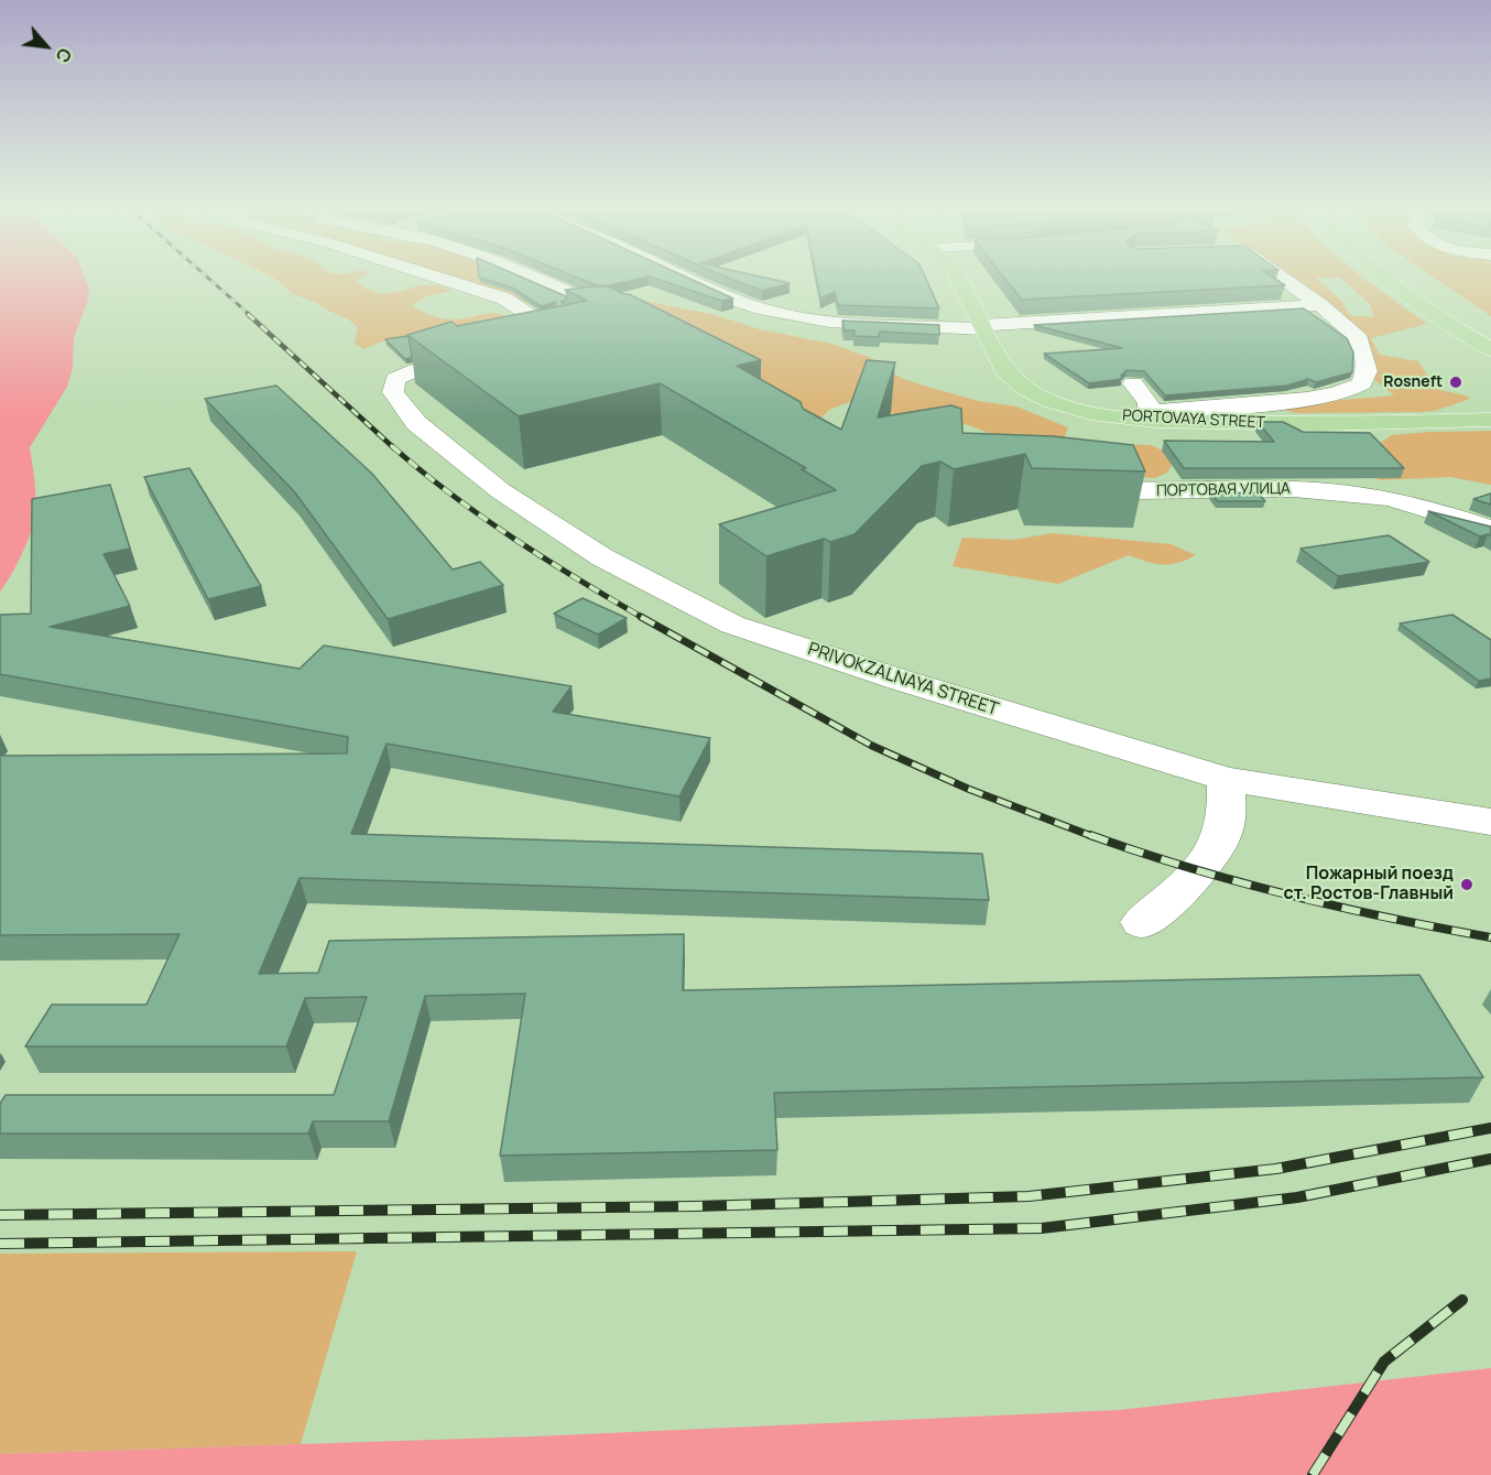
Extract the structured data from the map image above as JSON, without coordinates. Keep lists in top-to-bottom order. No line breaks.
{"streets":{"main road":["PORTOVAYA STREET"],"street":["ПОРТОВАЯ УЛИЦА","PRIVOKZALNAYA STREET"]},"places":["Rosneft","Пожарный поезд ст. Ростов-Главный"],"north":"bottom right"}
